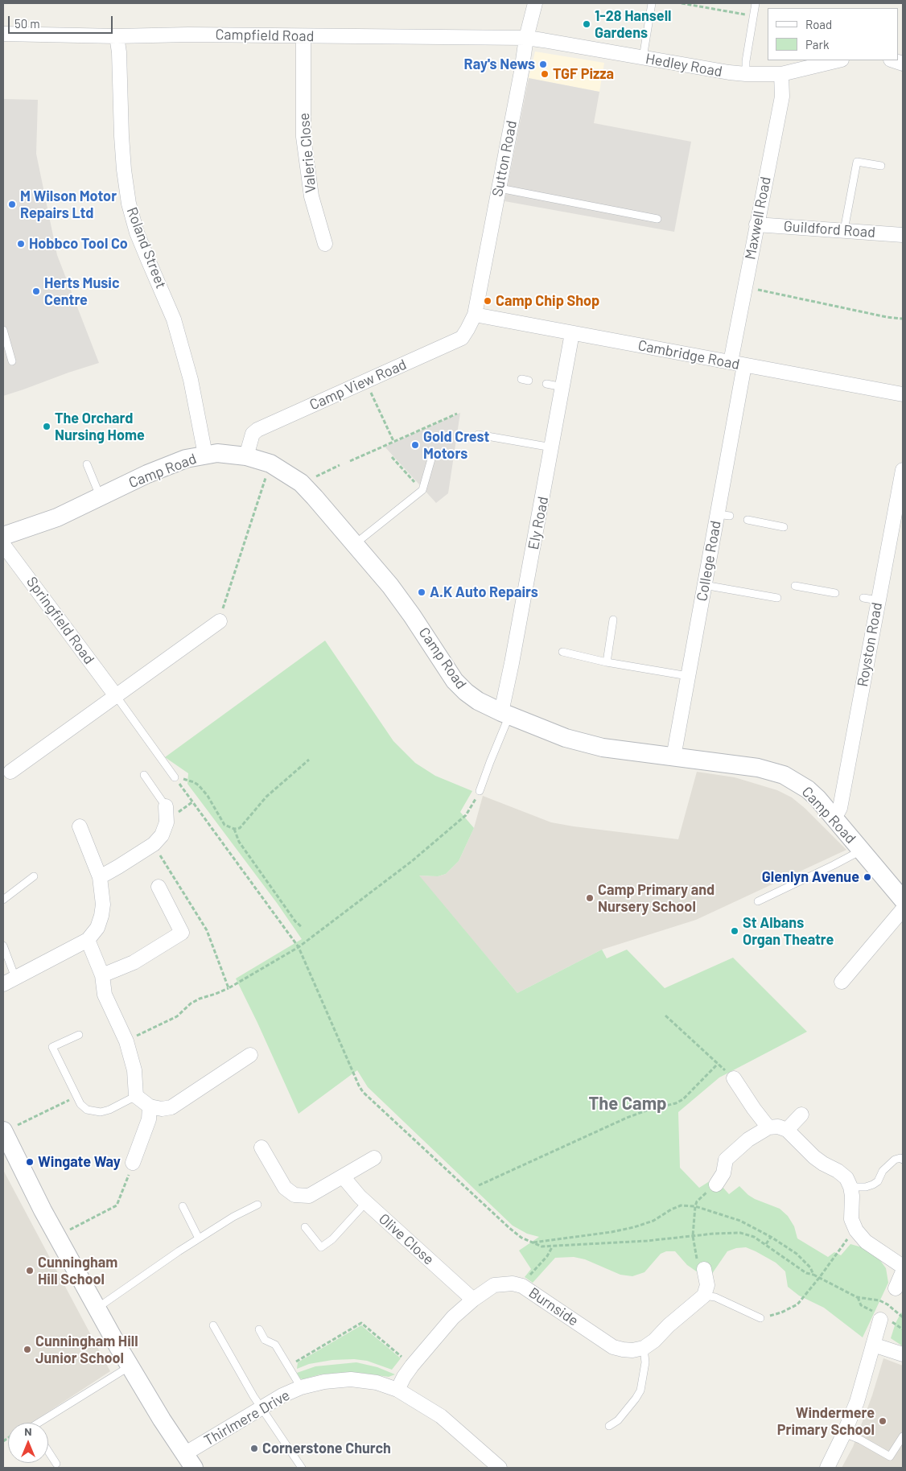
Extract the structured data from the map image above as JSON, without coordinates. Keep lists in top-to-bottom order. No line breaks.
{"streets":{"street":["Campfield Road","Hedley Road","Valerie Close","Sutton Road","Maxwell Road","Guildford Road","Roland Street","Cambridge Road","Camp View Road","Camp Road","Ely Road","College Road","Springfield Road","Royston Road","Olive Close","Burnside","Thirlmere Drive"]},"crossings":[["Campfield Road","Hedley Road"],["Campfield Road","Valerie Close"],["Campfield Road","Sutton Road"],["Campfield Road","Roland Street"],["Hedley Road","Sutton Road"],["Hedley Road","Maxwell Road"],["Sutton Road","Cambridge Road"],["Sutton Road","Camp View Road"],["Maxwell Road","Guildford Road"],["Maxwell Road","Cambridge Road"],["Maxwell Road","College Road"],["Roland Street","Camp Road"],["Cambridge Road","Camp View Road"],["Cambridge Road","Ely Road"],["Cambridge Road","College Road"],["Camp View Road","Camp Road"],["Camp Road","Ely Road"],["Camp Road","College Road"],["Camp Road","Royston Road"],["Olive Close","Burnside"],["Burnside","Thirlmere Drive"]],"districts":["The Camp"],"places":["1-28 Hansell Gardens","Ray's News","TGF Pizza","M Wilson Motor Repairs Ltd","Hobbco Tool Co","Herts Music Centre","Camp Chip Shop","The Orchard Nursing Home","Gold Crest Motors","A.K Auto Repairs","Glenlyn Avenue","Camp Primary and Nursery School","St Albans Organ Theatre","Wingate Way","Cunningham Hill School","Cunningham Hill Junior School","Windermere Primary School","Cornerstone Church"],"legend":["Road","Park"],"scale_bar":"50 m","north":"top"}
